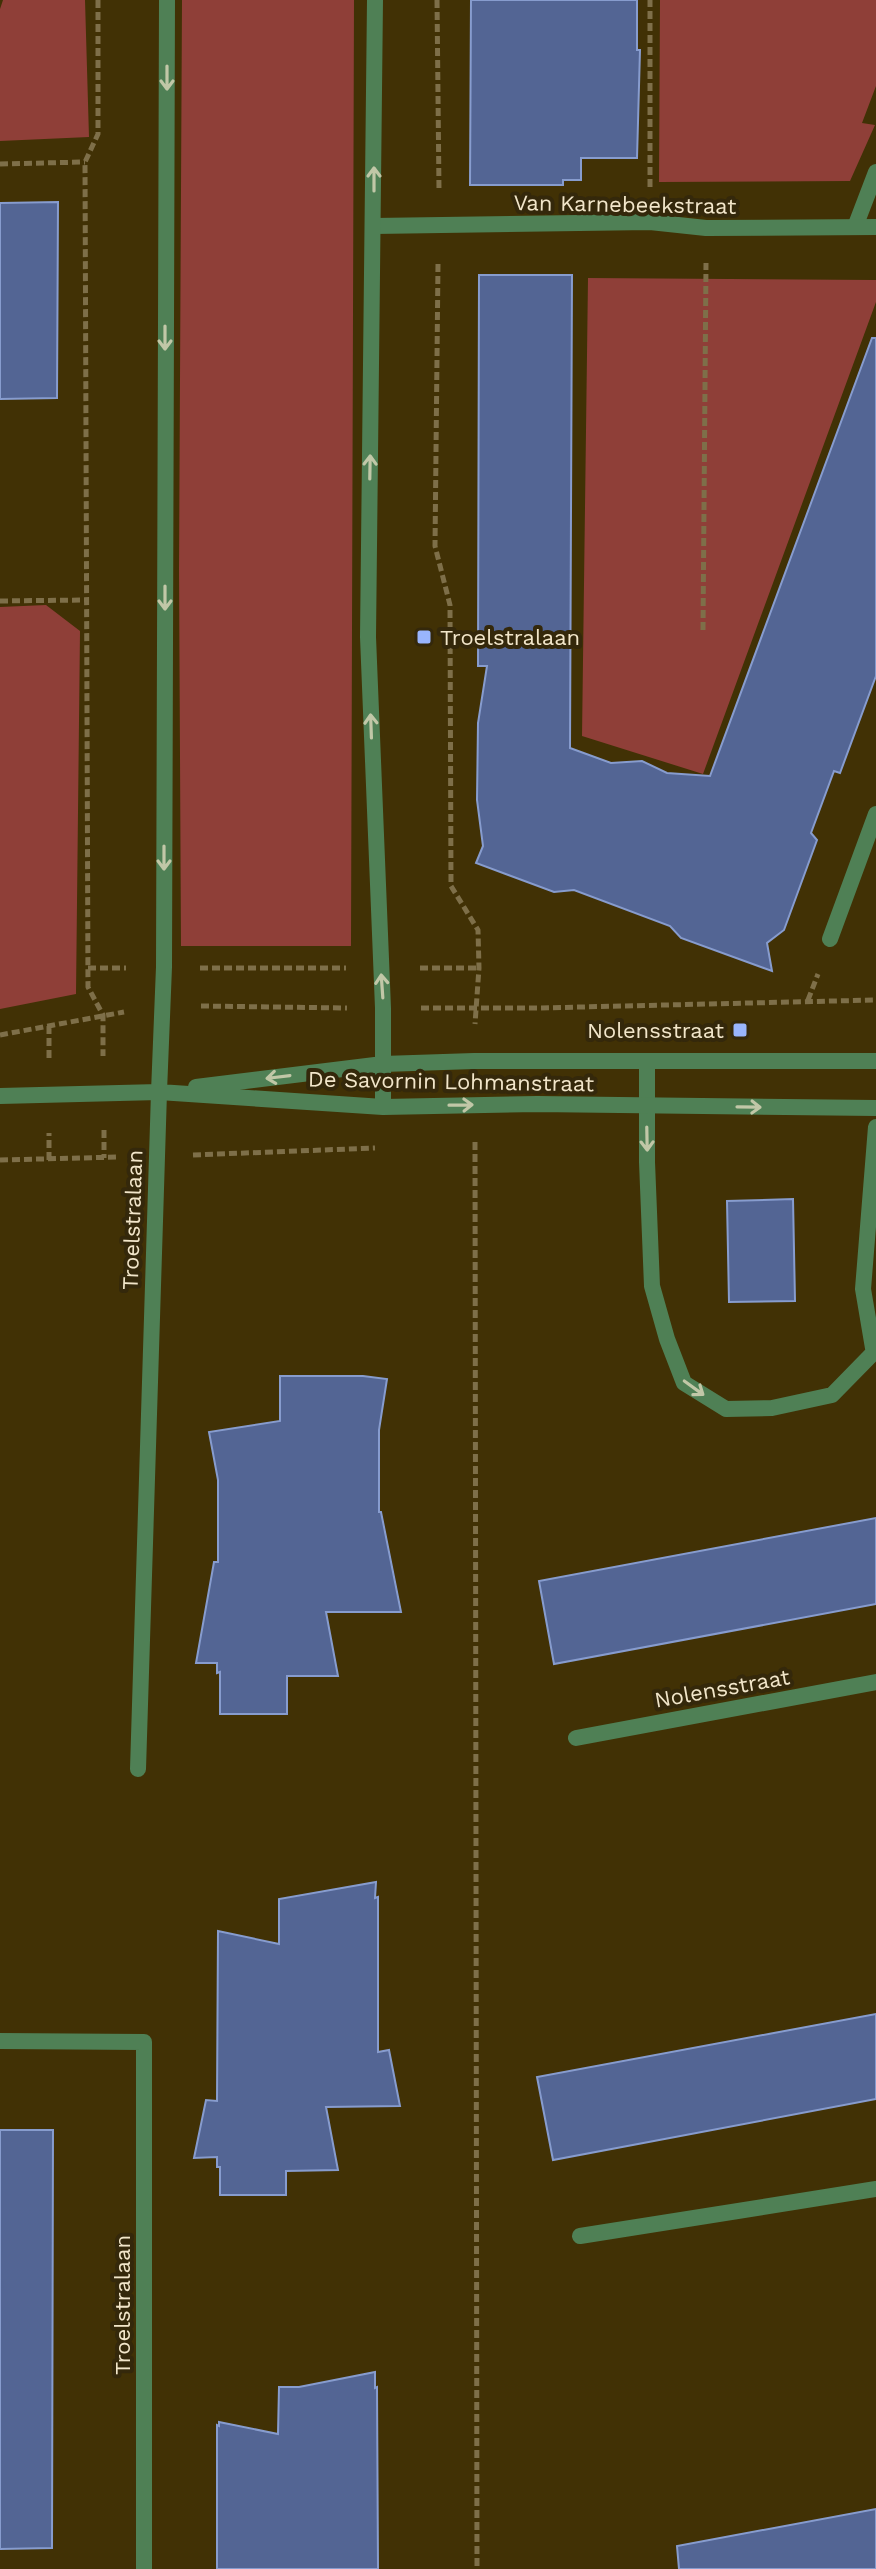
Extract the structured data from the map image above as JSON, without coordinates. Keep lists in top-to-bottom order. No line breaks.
{"streets":{"street":["Van Karnebeekstraat","De Savornin Lohmanstraat","Troelstralaan","Nolensstraat"]},"crossings":[["De Savornin Lohmanstraat","Troelstralaan"]],"one_way":["Troelstralaan"],"places":{"transit":["Troelstralaan","Nolensstraat"]}}
